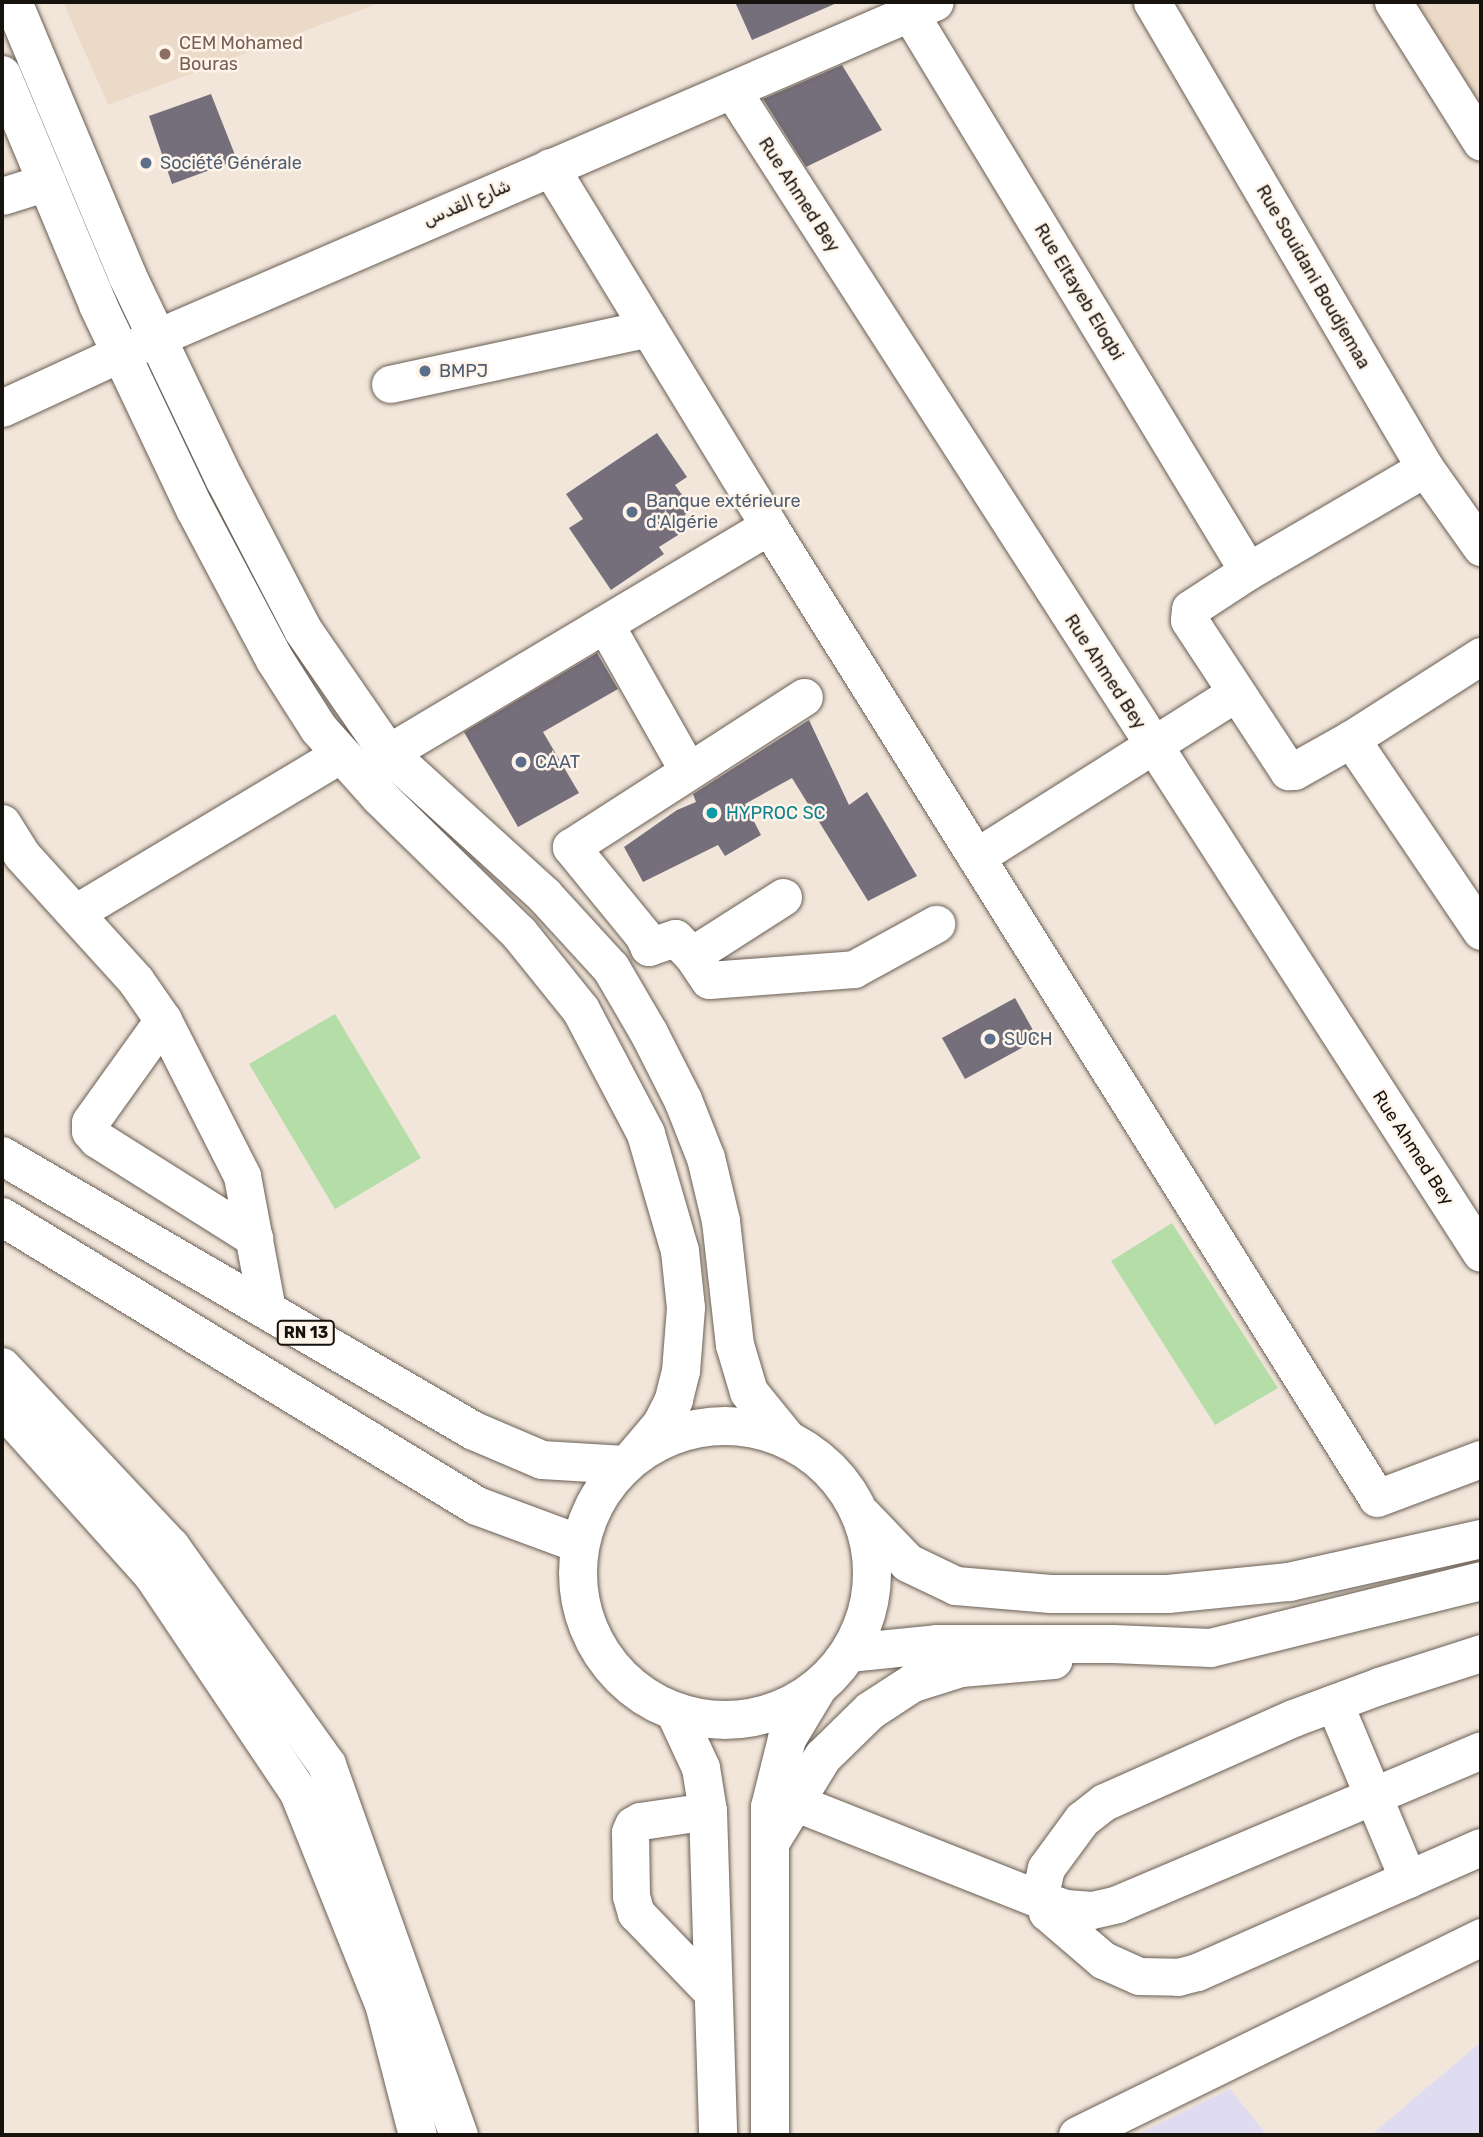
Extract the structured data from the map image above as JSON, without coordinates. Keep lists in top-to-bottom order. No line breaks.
{"streets":{"main road":["RN 13"],"street":["Rue Ahmed Bey","شارع القدس","Rue Souidani Boudjemaa","Rue Eltayeb Eloqbi"]},"crossings":[["Rue Ahmed Bey","شارع القدس"],["شارع القدس","Rue Eltayeb Eloqbi"]],"places":["CEM Mohamed Bouras","Société Générale","BMPJ","Banque extérieure d'Algérie","CAAT","HYPROC SC","SUCH"]}
